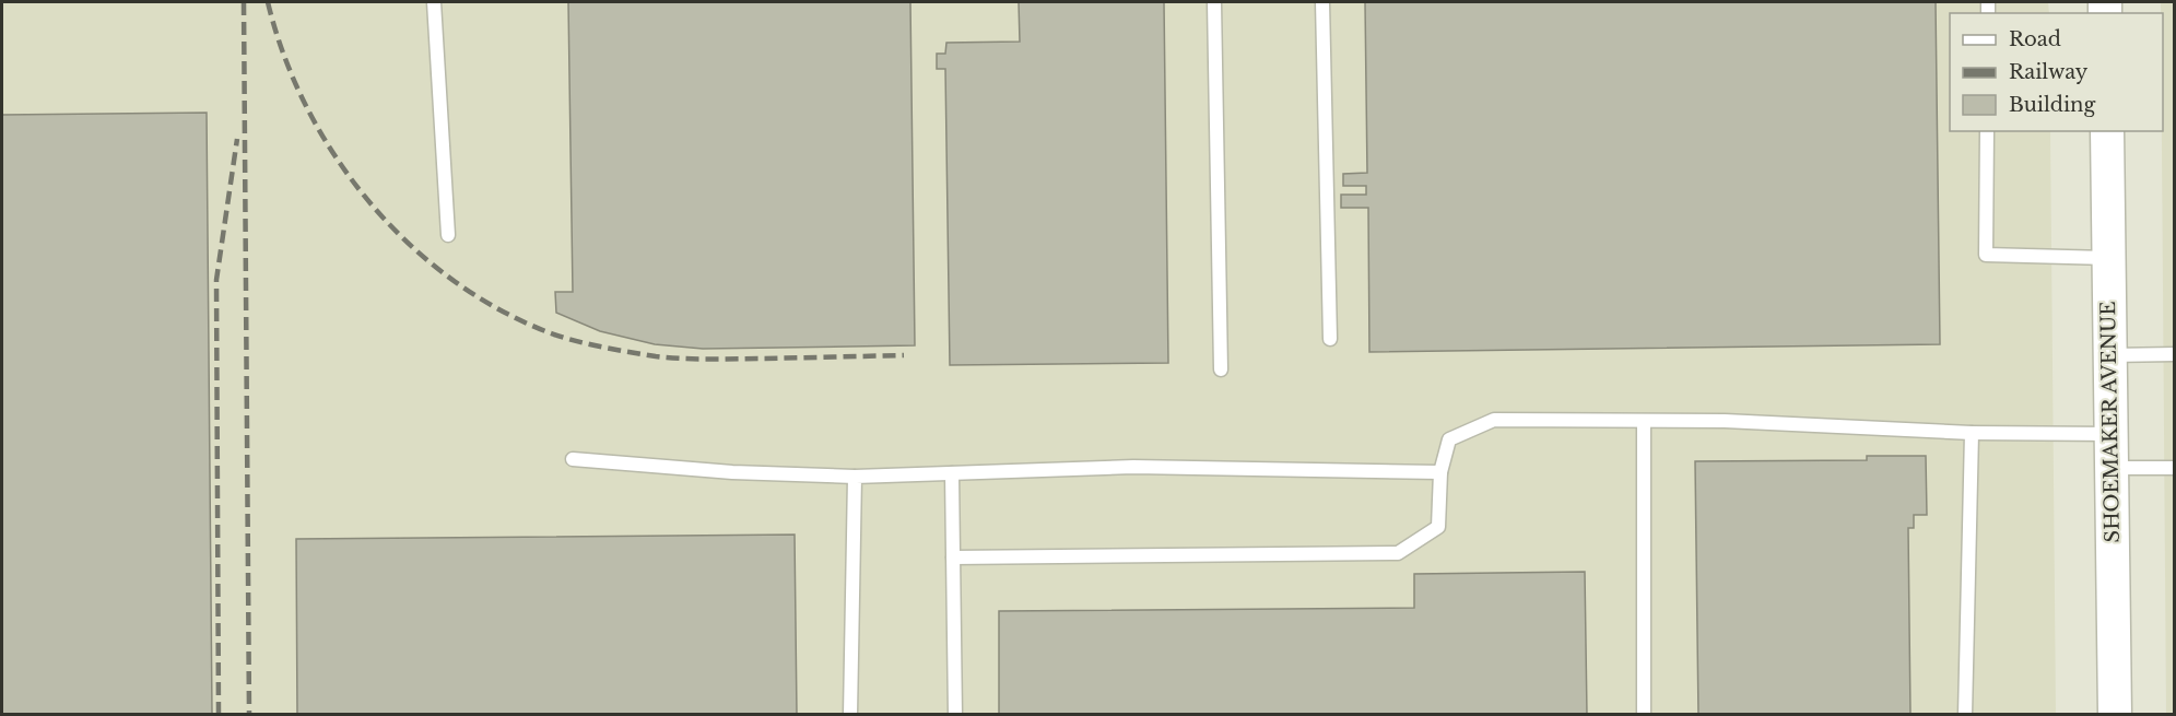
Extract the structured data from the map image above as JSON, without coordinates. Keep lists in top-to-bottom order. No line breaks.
{"streets":{"street":["SHOEMAKER AVENUE"]},"legend":["Road","Railway","Building"]}
